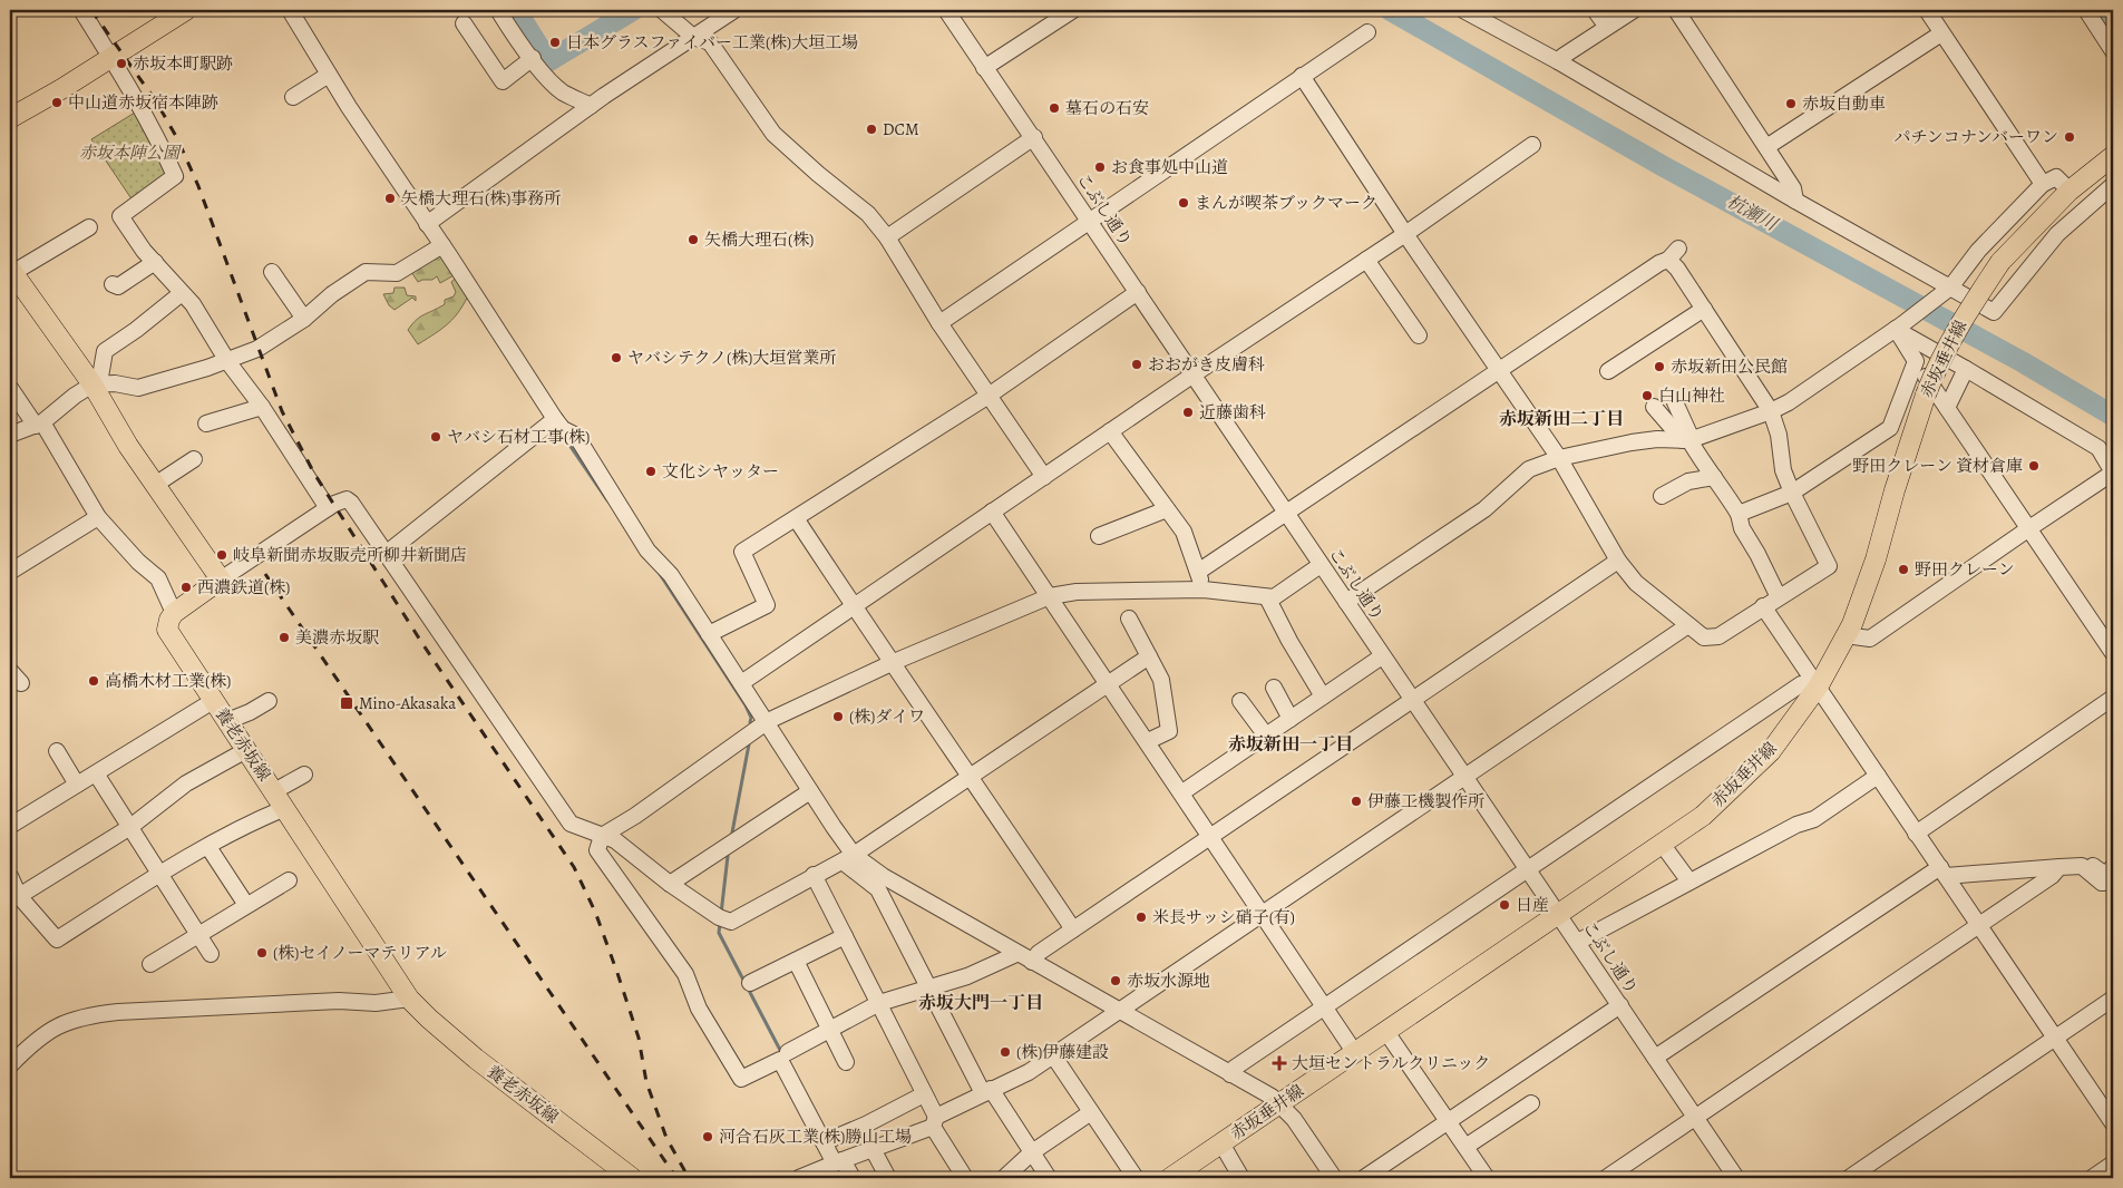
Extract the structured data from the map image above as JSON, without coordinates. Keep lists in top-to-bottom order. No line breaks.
{"streets":{"main road":["赤坂垂井線","養老赤坂線"],"street":["こぶし通り"]},"crossings":[["こぶし通り","赤坂垂井線"]],"districts":["赤坂新田二丁目","赤坂新田一丁目","赤坂大門一丁目"],"water":["杭瀬川"],"parks":["赤坂本陣公園"],"places":{"other":["日本グラスファイバー工業(株)大垣工場","赤坂本町駅跡","中山道赤坂宿本陣跡","赤坂自動車","墓石の石安","DCM","パチンコナンバーワン","お食事処中山道","矢橋大理石(株)事務所","まんが喫茶ブックマーク","矢橋大理石(株)","ヤバシテクノ(株)大垣営業所","おおがき皮膚科","赤坂新田公民館","白山神社","近藤歯科","ヤバシ石材工事(株)","野田クレーン 資材倉庫","文化シヤッター","岐阜新聞赤坂販売所柳井新聞店","野田クレーン","西濃鉄道(株)","美濃赤坂駅","高橋木材工業(株)","(株)ダイワ","伊藤工機製作所","日産","米長サッシ硝子(有)","(株)セイノーマテリアル","赤坂水源地","(株)伊藤建設","河合石灰工業(株)勝山工場"],"transit":["Mino-Akasaka"],"health":["大垣セントラルクリニック"]}}
